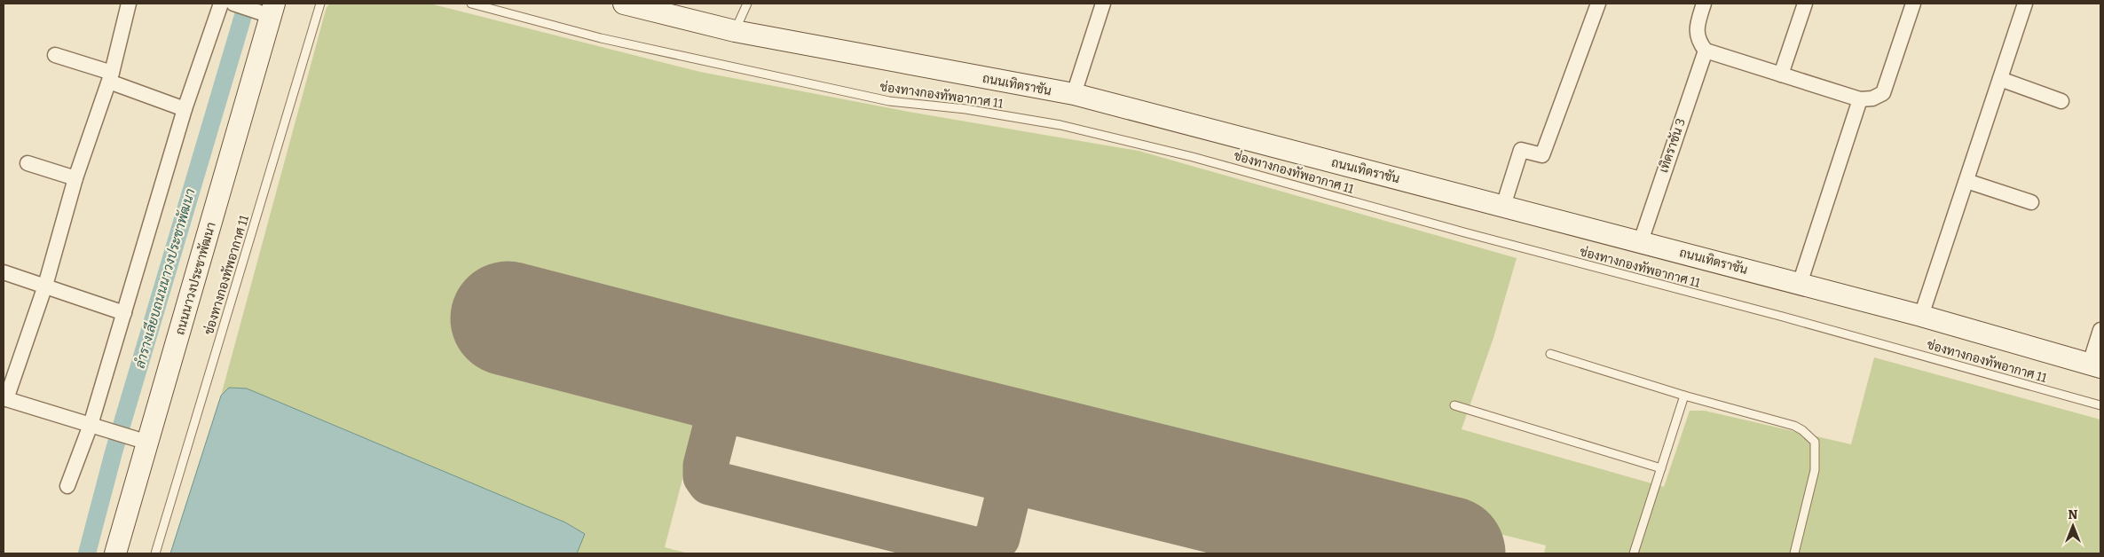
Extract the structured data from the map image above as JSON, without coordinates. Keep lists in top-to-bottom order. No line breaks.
{"streets":{"street":["ถนนเทิดราชัน","เทิดราชัน 3","ถนนนาวงประชาพัฒนา"],"lane":["ช่องทางกองทัพอากาศ 11"]},"crossings":[["ถนนเทิดราชัน","เทิดราชัน 3"]],"water":["ลำรางเลียบถนนนาวงประชาพัฒนา"],"north":"top"}
